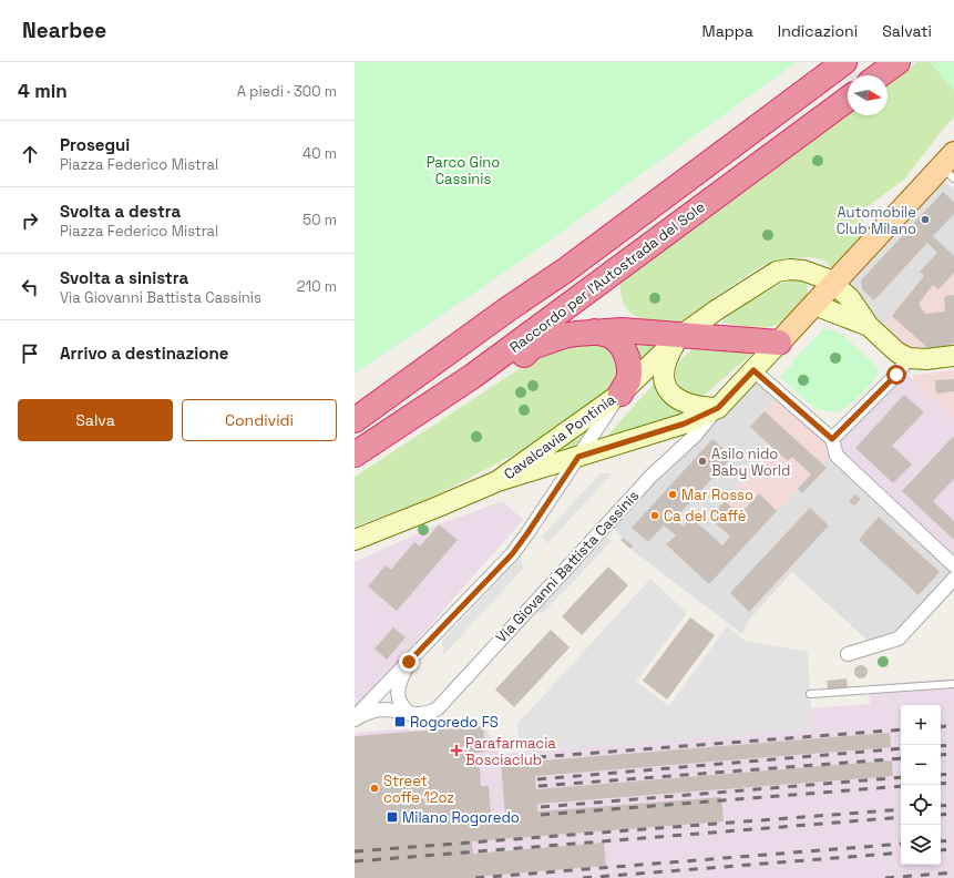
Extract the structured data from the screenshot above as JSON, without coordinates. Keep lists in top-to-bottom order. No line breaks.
{"streets":{"highway":["Raccordo per l'Autostrada del Sole"],"main road":["Via Giovanni Battista Cassinis"],"street":["Cavalcavia Pontinia"]},"crossings":[["Cavalcavia Pontinia","Via Giovanni Battista Cassinis"]],"parks":["Parco Gino Cassinis"],"places":{"other":["Automobile Club Milano","Asilo nido Baby World","Mar Rosso","Ca del Caffè","Street coffe 12oz"],"transit":["Rogoredo FS","Milano Rogoredo"],"health":["Parafarmacia Bosciaclub"]},"north":"right","page":{"header":"Nearbee","nav":["Mappa","Indicazioni","Salvati"],"heading":["4 min","A piedi · 300 m"],"list":[["Prosegui","Piazza Federico Mistral","40 m"],["Svolta a destra","Piazza Federico Mistral","50 m"],["Svolta a sinistra","Via Giovanni Battista Cassinis","210 m"],"Arrivo a destinazione"],"buttons":["Salva","Condividi"],"map_buttons":["+","−"]}}
